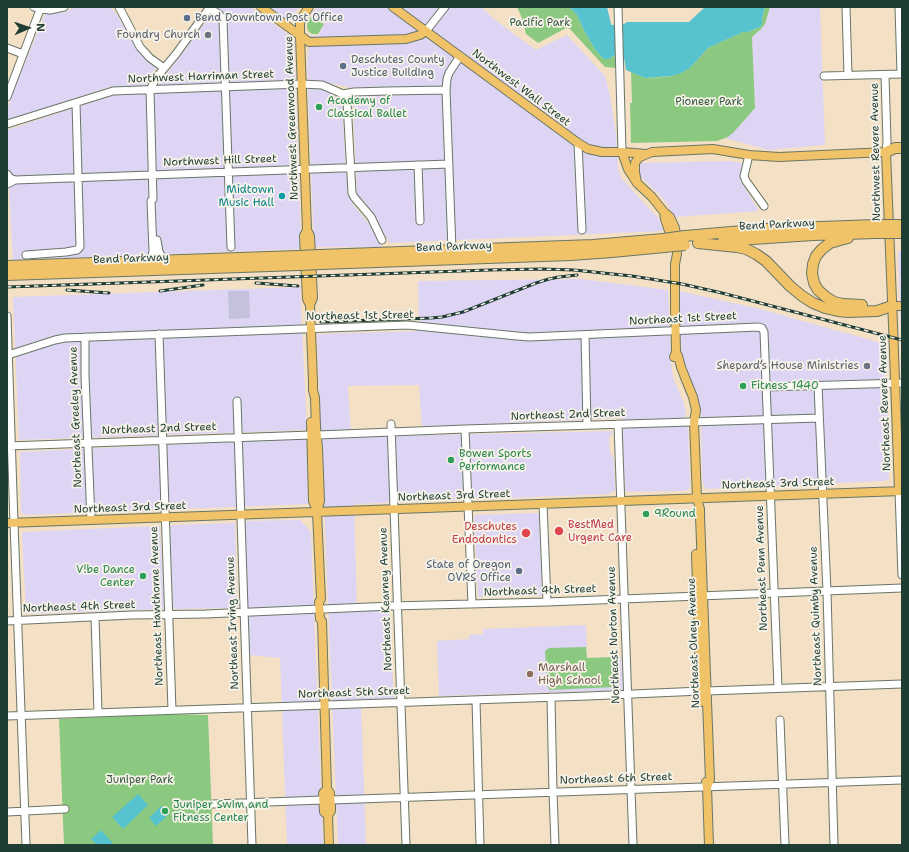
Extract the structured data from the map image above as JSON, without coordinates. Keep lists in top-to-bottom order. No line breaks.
{"streets":{"highway":["Bend Parkway"],"main road":["Northwest Wall Street","Northwest Greenwood Avenue","Northwest Revere Avenue","Northeast Revere Avenue","Northeast 3rd Street","Northeast Olney Avenue"],"street":["Northwest Harriman Street","Northwest Hill Street","Northeast 1st Street","Northeast 2nd Street","Northeast Greeley Avenue","Northeast Penn Avenue","Northeast 4th Street","Northeast Kearney Avenue","Northeast Hawthorne Avenue","Northeast Quimby Avenue","Northeast Irving Avenue","Northeast Norton Avenue","Northeast 5th Street","Northeast 6th Street"]},"crossings":[["Northwest Harriman Street","Northwest Greenwood Avenue"],["Northwest Wall Street","Northwest Revere Avenue"],["Northwest Greenwood Avenue","Northwest Hill Street"],["Northwest Greenwood Avenue","Bend Parkway"],["Northwest Greenwood Avenue","Northeast 1st Street"],["Northwest Greenwood Avenue","Northeast 2nd Street"],["Northwest Greenwood Avenue","Northeast 3rd Street"],["Northwest Greenwood Avenue","Northeast 4th Street"],["Northwest Greenwood Avenue","Northeast 5th Street"],["Northwest Greenwood Avenue","Northeast 6th Street"],["Northwest Revere Avenue","Northeast Revere Avenue"],["Bend Parkway","Northeast Olney Avenue"],["Northeast 1st Street","Northeast Greeley Avenue"],["Northeast 1st Street","Northeast Penn Avenue"],["Northeast 1st Street","Northeast Hawthorne Avenue"],["Northeast 1st Street","Northeast Olney Avenue"],["Northeast Revere Avenue","Northeast 3rd Street"],["Northeast 2nd Street","Northeast Greeley Avenue"],["Northeast 2nd Street","Northeast Penn Avenue"],["Northeast 2nd Street","Northeast Kearney Avenue"],["Northeast 2nd Street","Northeast Hawthorne Avenue"],["Northeast 2nd Street","Northeast Quimby Avenue"],["Northeast 2nd Street","Northeast Irving Avenue"],["Northeast 2nd Street","Northeast Norton Avenue"],["Northeast 2nd Street","Northeast Olney Avenue"],["Northeast Greeley Avenue","Northeast 3rd Street"],["Northeast 3rd Street","Northeast Penn Avenue"],["Northeast 3rd Street","Northeast Kearney Avenue"],["Northeast 3rd Street","Northeast Hawthorne Avenue"],["Northeast 3rd Street","Northeast Quimby Avenue"],["Northeast 3rd Street","Northeast Irving Avenue"],["Northeast 3rd Street","Northeast Norton Avenue"],["Northeast 3rd Street","Northeast Olney Avenue"],["Northeast Penn Avenue","Northeast 4th Street"],["Northeast Penn Avenue","Northeast 5th Street"],["Northeast 4th Street","Northeast Kearney Avenue"],["Northeast 4th Street","Northeast Hawthorne Avenue"],["Northeast 4th Street","Northeast Quimby Avenue"],["Northeast 4th Street","Northeast Irving Avenue"],["Northeast 4th Street","Northeast Norton Avenue"],["Northeast 4th Street","Northeast Olney Avenue"],["Northeast Kearney Avenue","Northeast 5th Street"],["Northeast Kearney Avenue","Northeast 6th Street"],["Northeast Hawthorne Avenue","Northeast 5th Street"],["Northeast Quimby Avenue","Northeast 5th Street"],["Northeast Quimby Avenue","Northeast 6th Street"],["Northeast Irving Avenue","Northeast 5th Street"],["Northeast Irving Avenue","Northeast 6th Street"],["Northeast Norton Avenue","Northeast 5th Street"],["Northeast Norton Avenue","Northeast 6th Street"],["Northeast Olney Avenue","Northeast 5th Street"],["Northeast Olney Avenue","Northeast 6th Street"]],"parks":["Pacific Park","Pioneer Park","Juniper Park"],"places":["Bend Downtown Post Office","Foundry Church","Deschutes County Justice Building","Academy of Classical Ballet","Midtown Music Hall","Shepard’s House Ministries","Fitness 1440","Bowen Sports Performance","9Round","BestMed Urgent Care","Deschutes Endodontics","State of Oregon OVRS Office","V!be Dance Center","Marshall High School","Juniper Swim and Fitness Center"],"north":"right"}
